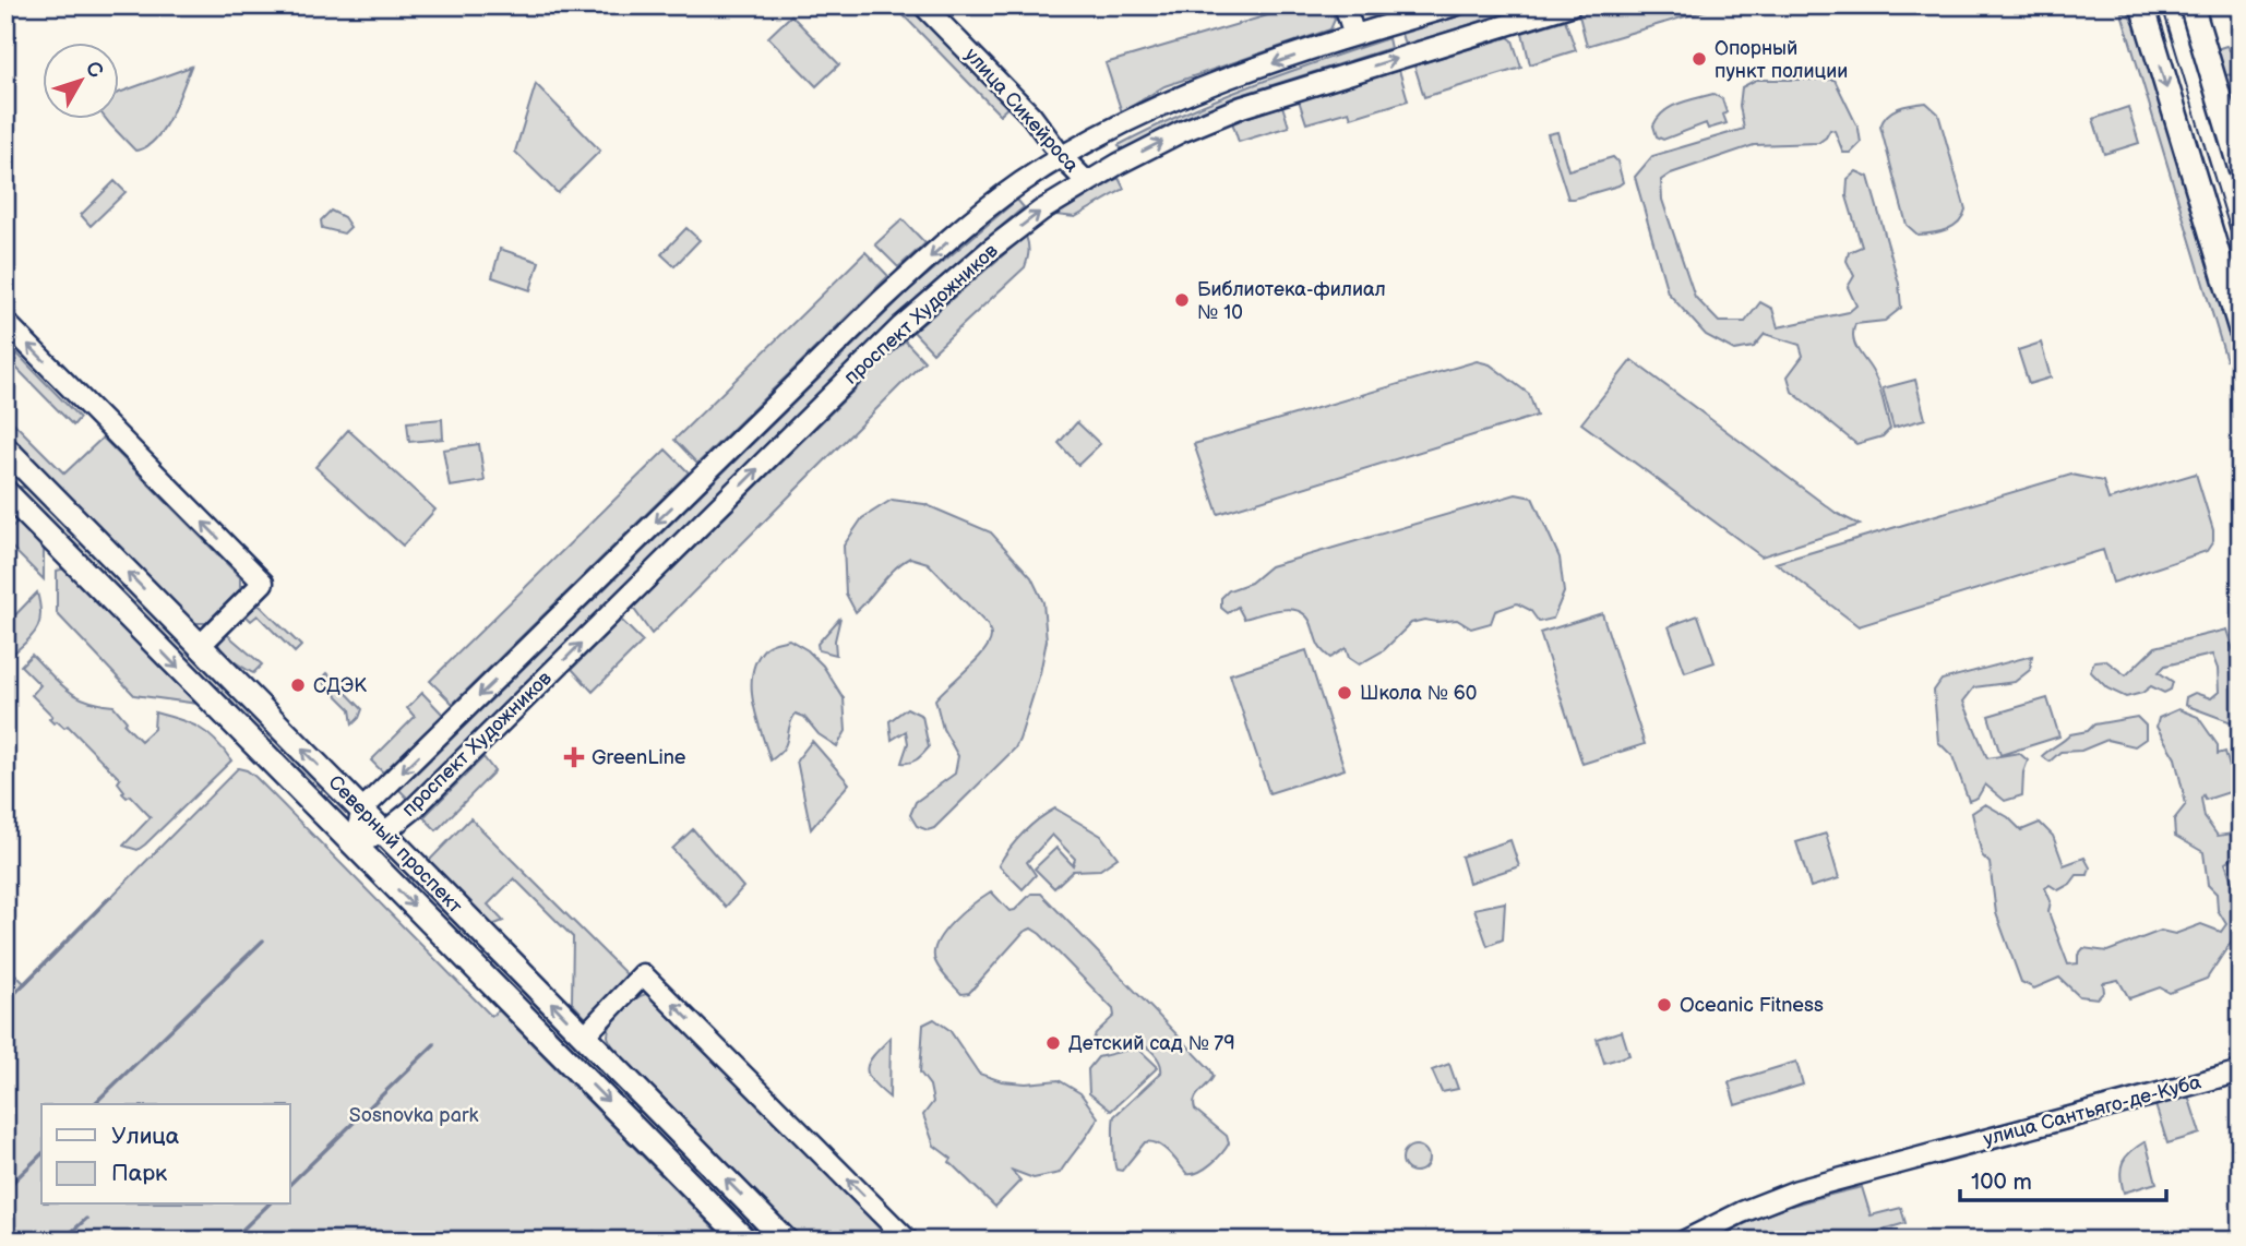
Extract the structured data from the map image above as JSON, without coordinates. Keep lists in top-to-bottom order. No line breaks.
{"streets":{"main road":["Северный проспект"],"street":["улица Сикейроса","проспект Художников","улица Сантьяго-де-Куба"]},"crossings":[["улица Сикейроса","проспект Художников"],["проспект Художников","Северный проспект"]],"parks":["Sosnovka park"],"places":{"other":["Опорный пункт полиции","Библиотека-филиал № 10","СДЭК","Школа № 60","Oceanic Fitness","Детский сад № 79"],"health":["GreenLine"]},"legend":["Улица","Парк"],"scale_bar":"100 m","north":"top right"}
